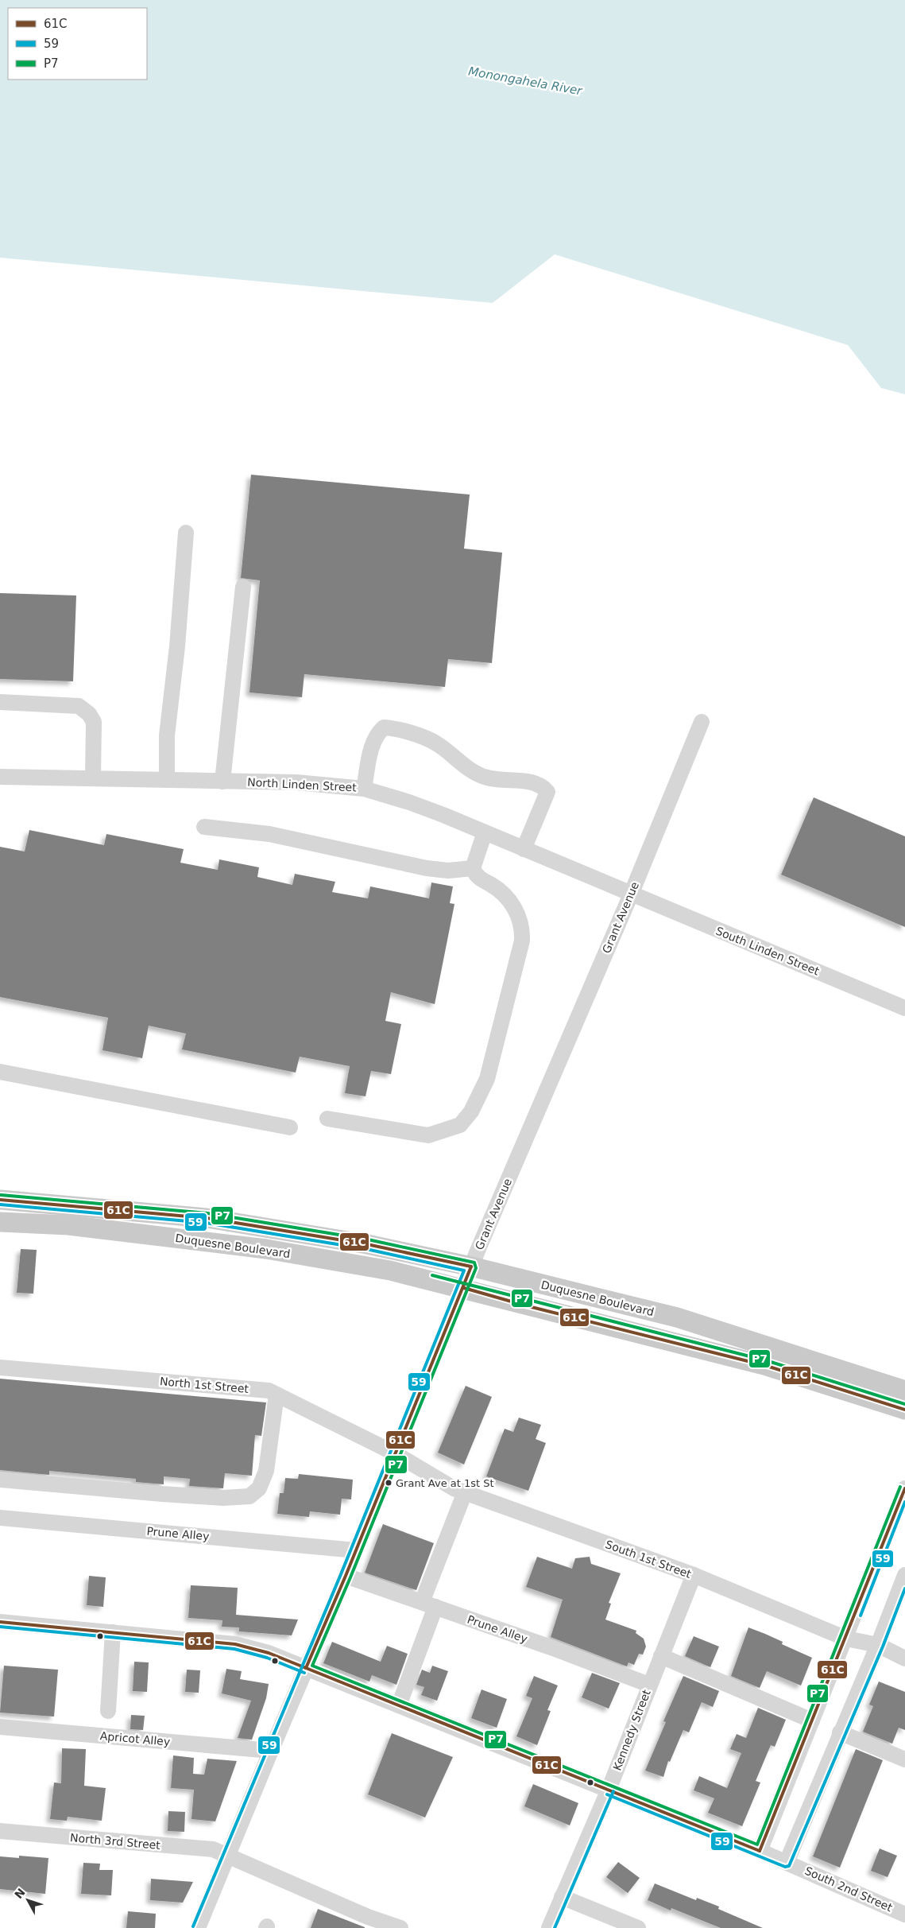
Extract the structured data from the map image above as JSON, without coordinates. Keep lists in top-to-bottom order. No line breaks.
{"streets":{"main road":["Duquesne Boulevard"],"street":["North Linden Street","Grant Avenue","South Linden Street","North 1st Street","Prune Alley","South 1st Street","Kennedy Street","Apricot Alley","North 3rd Street","South 2nd Street"]},"crossings":[["North Linden Street","Grant Avenue"],["North Linden Street","South Linden Street"],["Grant Avenue","South Linden Street"],["Grant Avenue","Duquesne Boulevard"],["Grant Avenue","North 1st Street"],["Grant Avenue","Prune Alley"],["Grant Avenue","South 1st Street"],["Grant Avenue","Apricot Alley"],["Grant Avenue","North 3rd Street"],["Grant Avenue","South 2nd Street"],["North 1st Street","South 1st Street"],["Prune Alley","Kennedy Street"],["South 1st Street","Kennedy Street"],["Kennedy Street","South 2nd Street"]],"water":["Monongahela River"],"places":["Grant Ave at 1st St"],"lines":["transit line P7","transit line 61C","transit line 59"],"legend":["61C","59","P7"],"north":"top left"}
